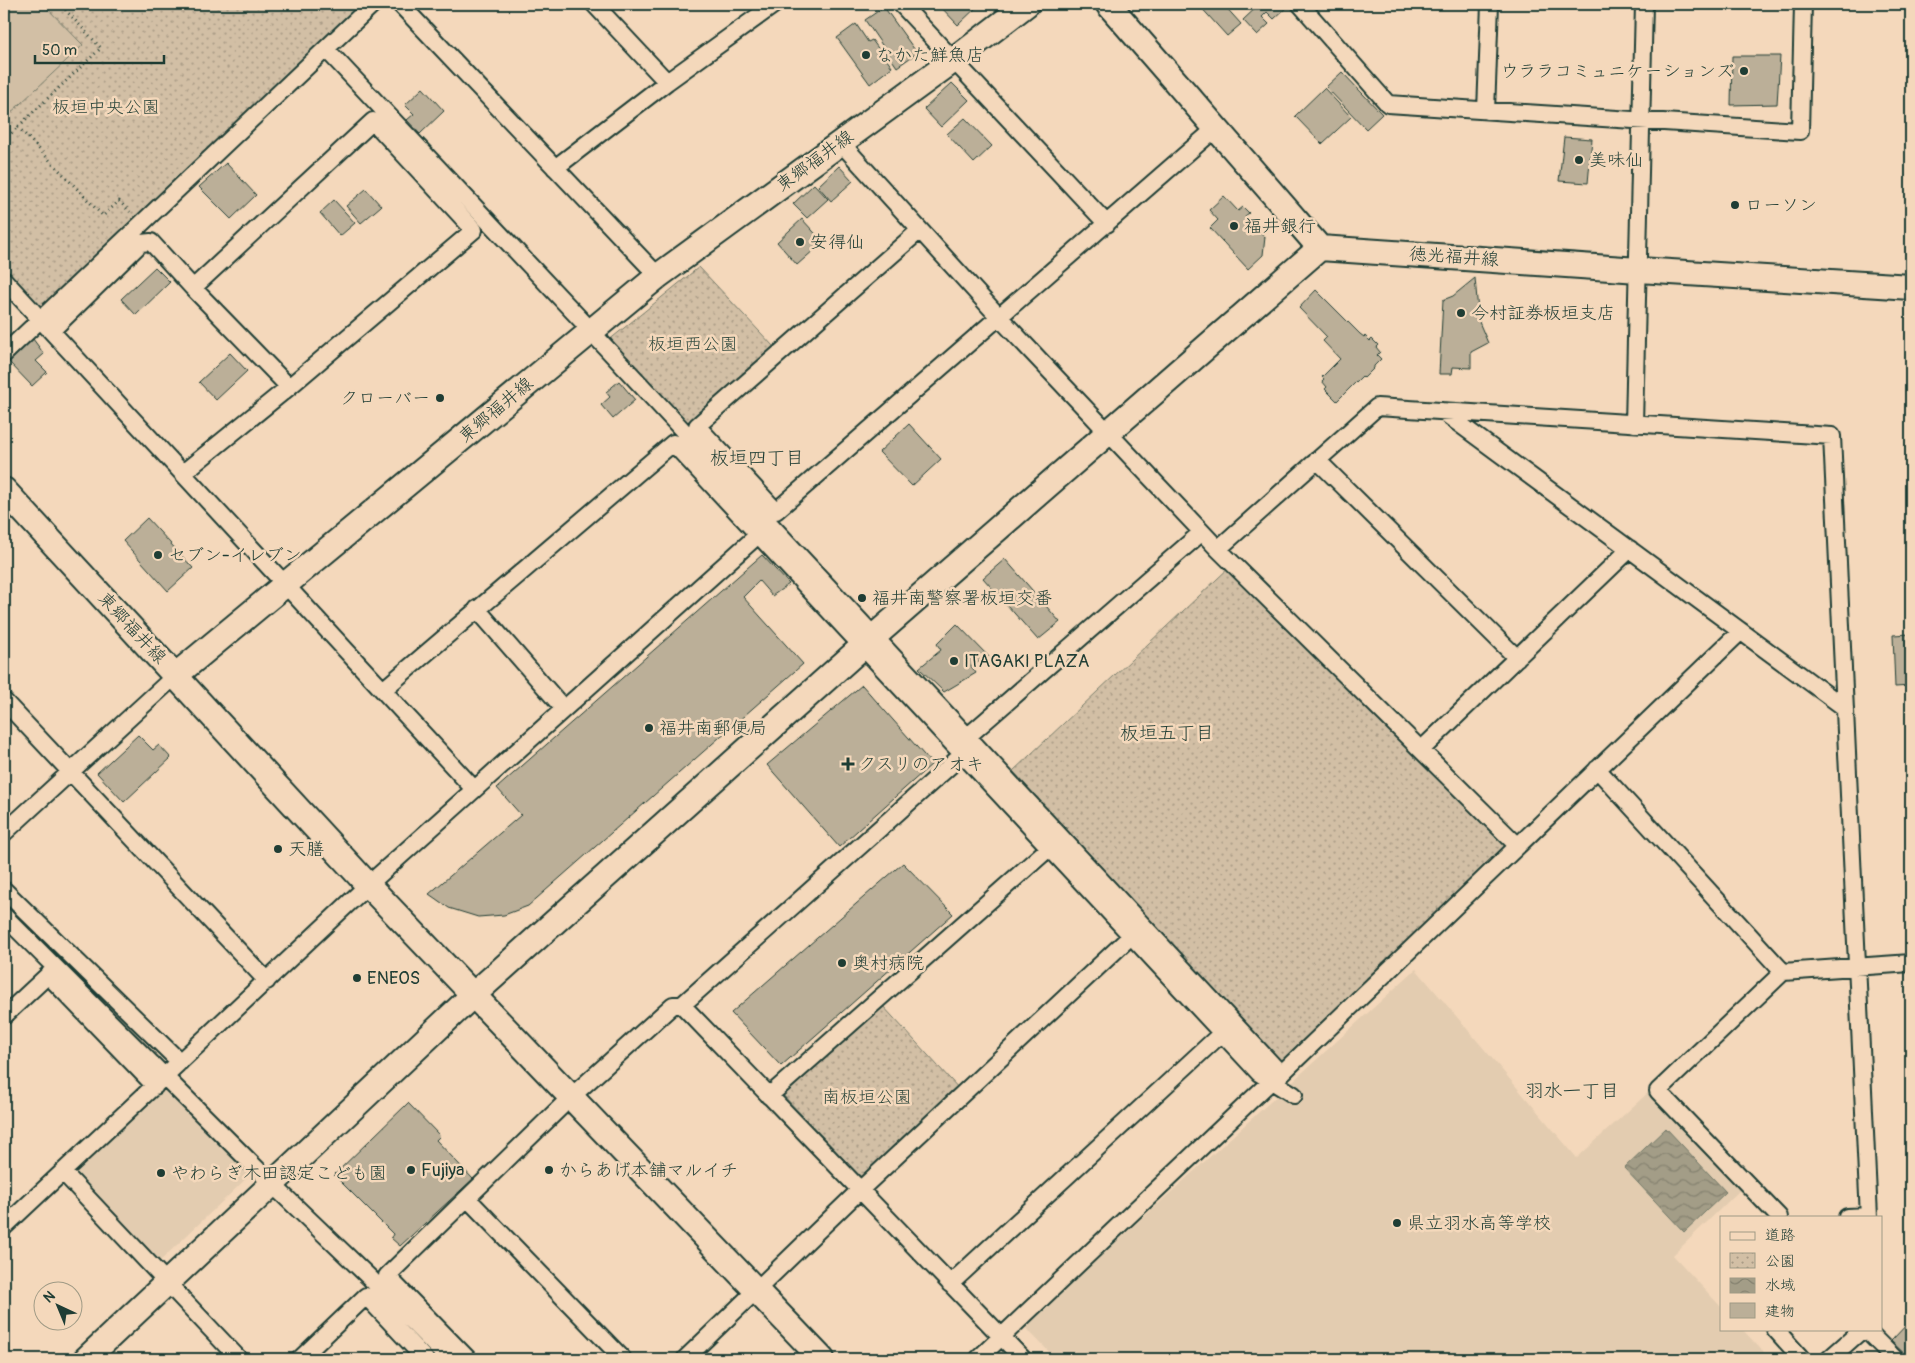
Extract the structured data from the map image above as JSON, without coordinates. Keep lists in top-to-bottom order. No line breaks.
{"streets":{"street":["東郷福井線","徳光福井線"]},"districts":["板垣四丁目","板垣五丁目","羽水一丁目"],"parks":["板垣中央公園","板垣西公園","南板垣公園"],"places":{"other":["なかた鮮魚店","ウララコミュニケーションズ","美味仙","ローソン","福井銀行","安得仙","今村証券板垣支店","クローバー","セブン-イレブン","福井南警察署板垣交番","ITAGAKI PLAZA","福井南郵便局","天膳","奥村病院","ENEOS","Fujiya","からあげ本舗マルイチ","やわらぎ木田認定こども園","県立羽水高等学校"],"health":["クスリのアオキ"]},"legend":["道路","公園","水域","建物"],"scale_bar":"50 m","north":"top left"}
